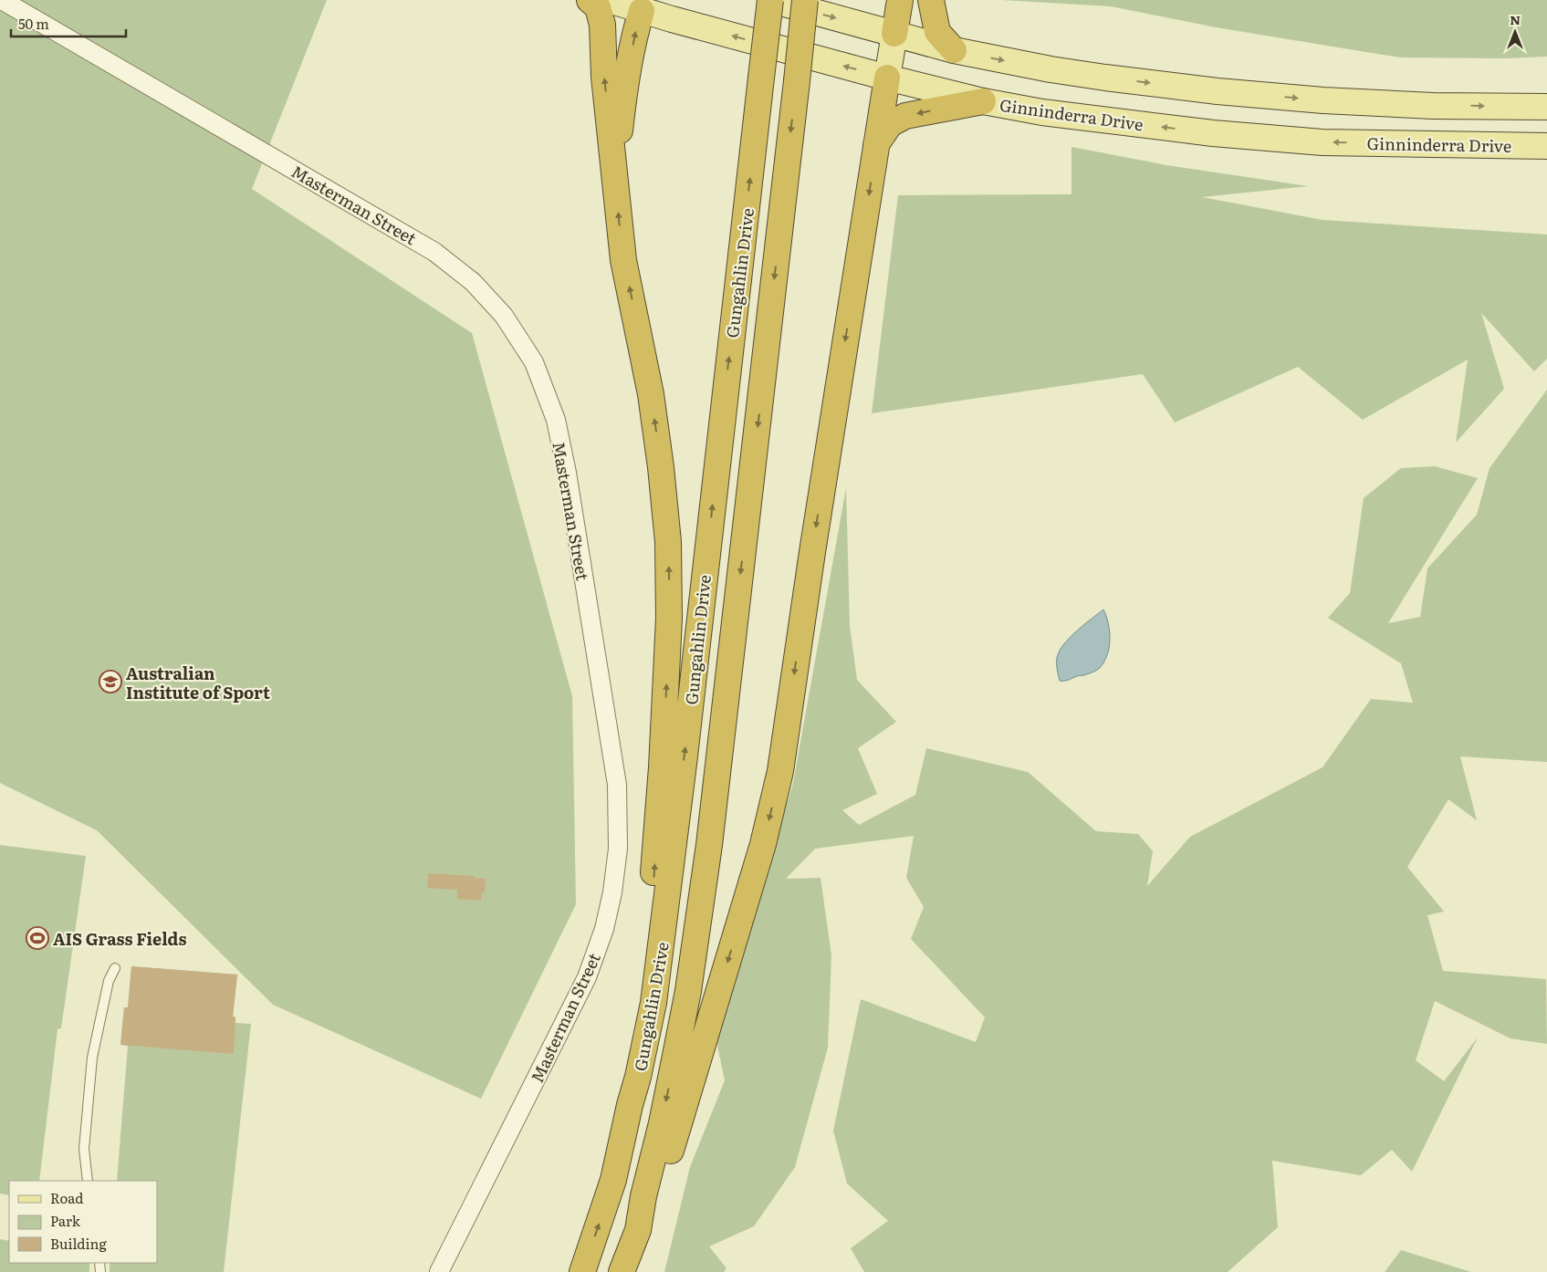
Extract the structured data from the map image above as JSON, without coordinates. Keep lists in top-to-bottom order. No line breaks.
{"streets":{"highway":["Gungahlin Drive"],"main road":["Ginninderra Drive"],"street":["Masterman Street"]},"places":{"school or university":["Australian Institute of Sport"],"sports":["AIS Grass Fields"]},"legend":["Road","Park","Building"],"scale_bar":"50 m","north":"top"}
